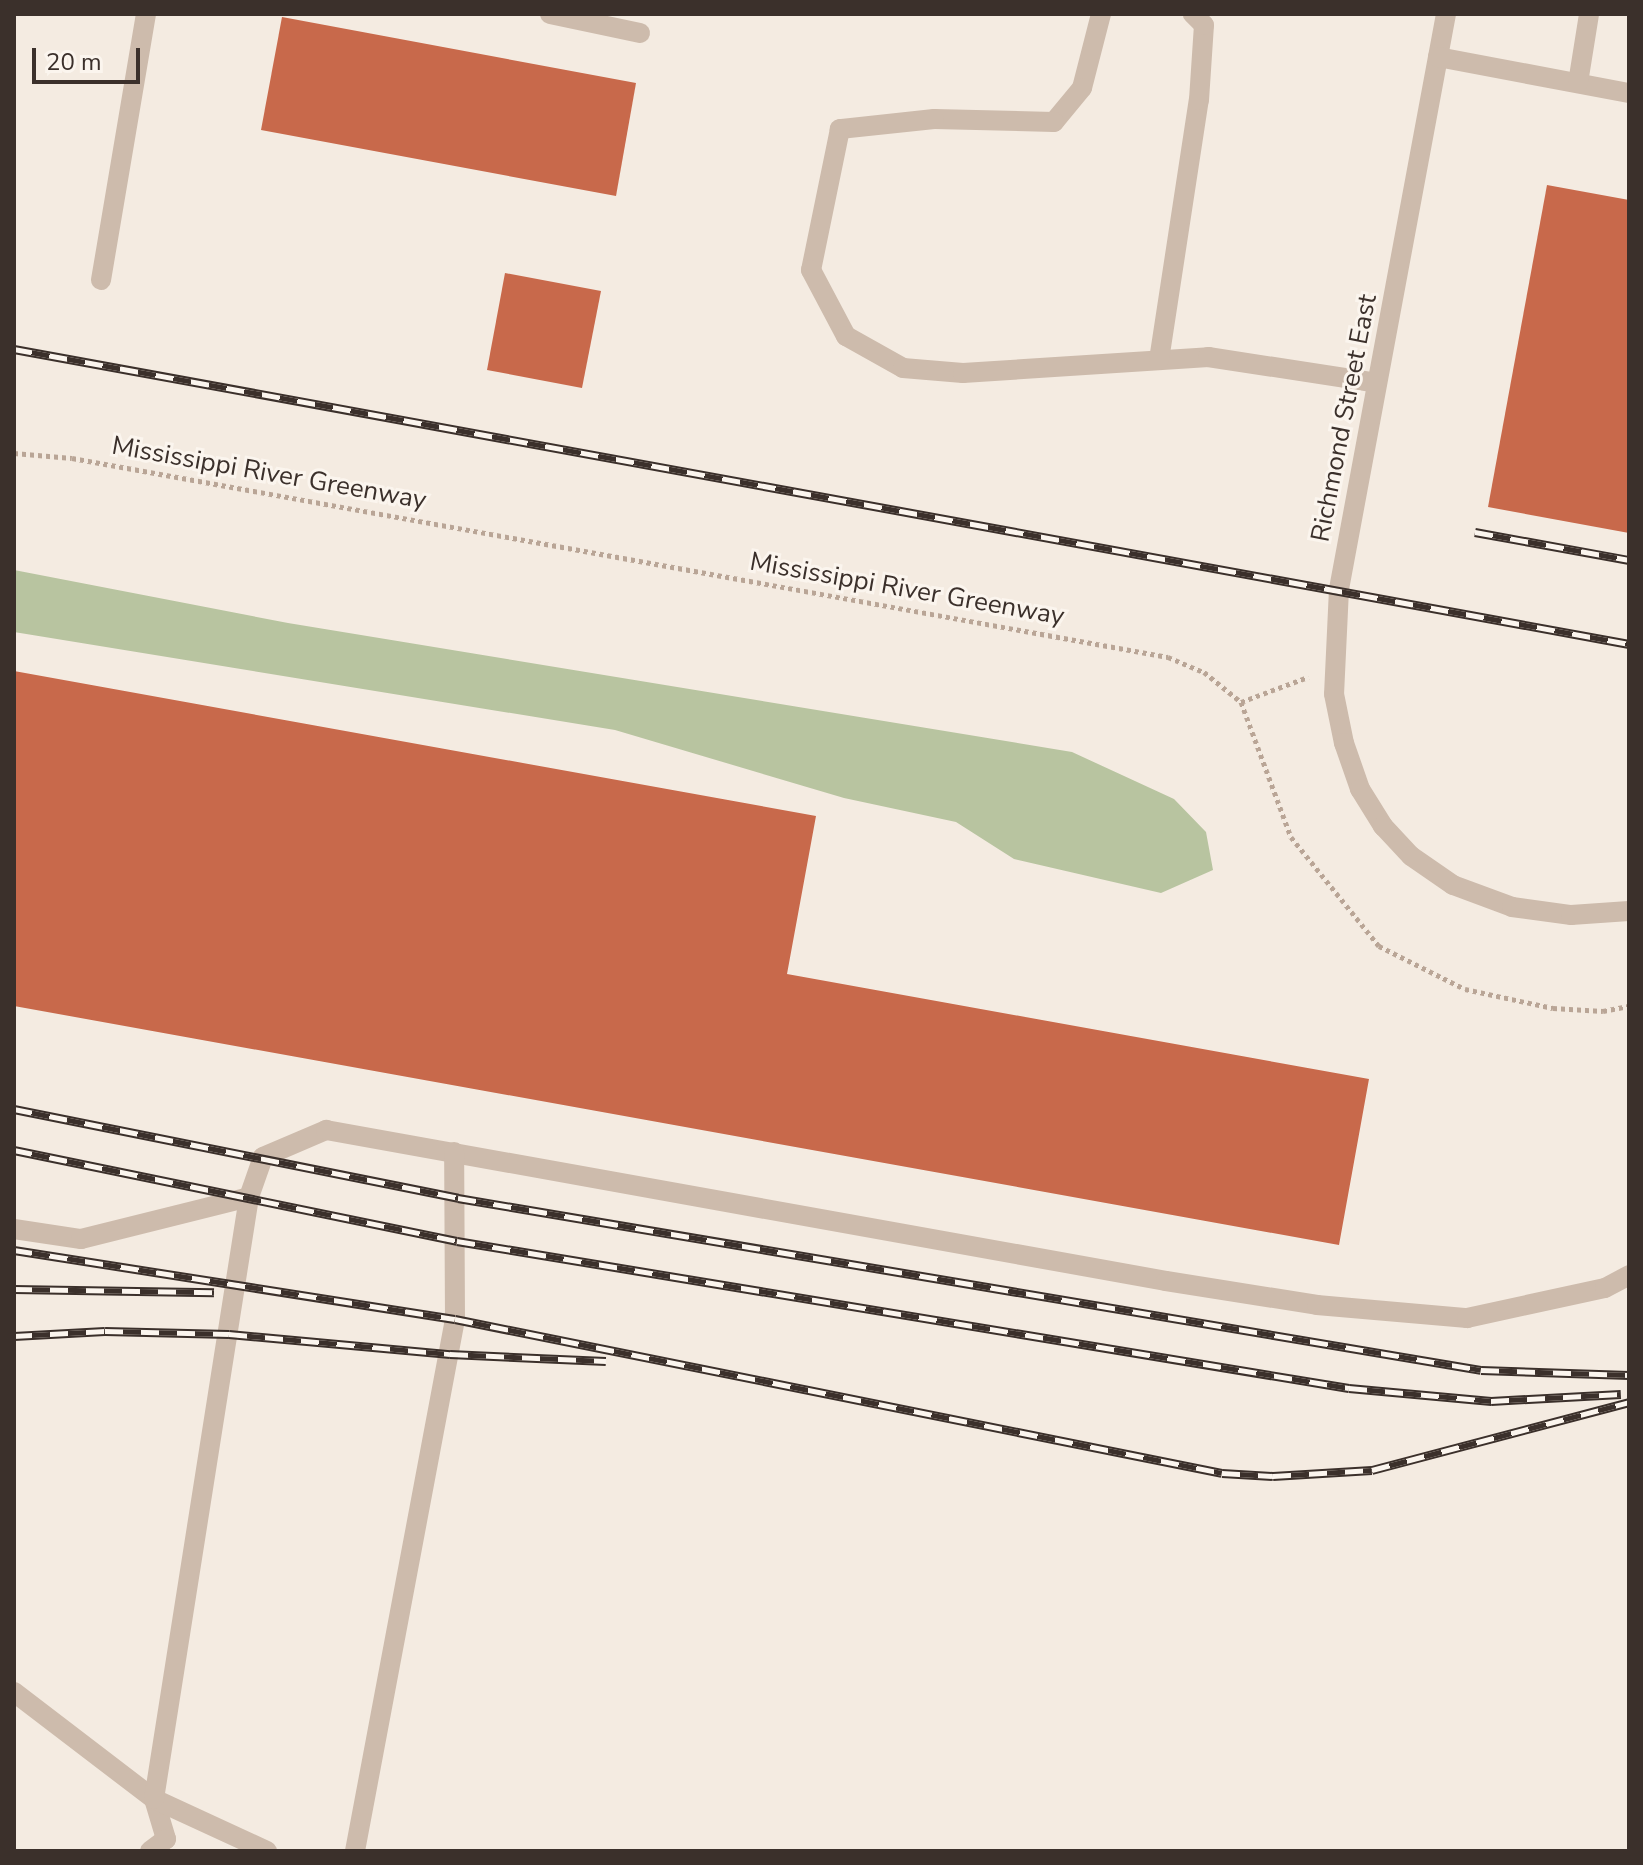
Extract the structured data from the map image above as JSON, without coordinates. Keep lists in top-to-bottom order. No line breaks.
{"streets":{"street":["Richmond Street East"],"path":["Mississippi River Greenway"]},"scale_bar":"20 m"}
